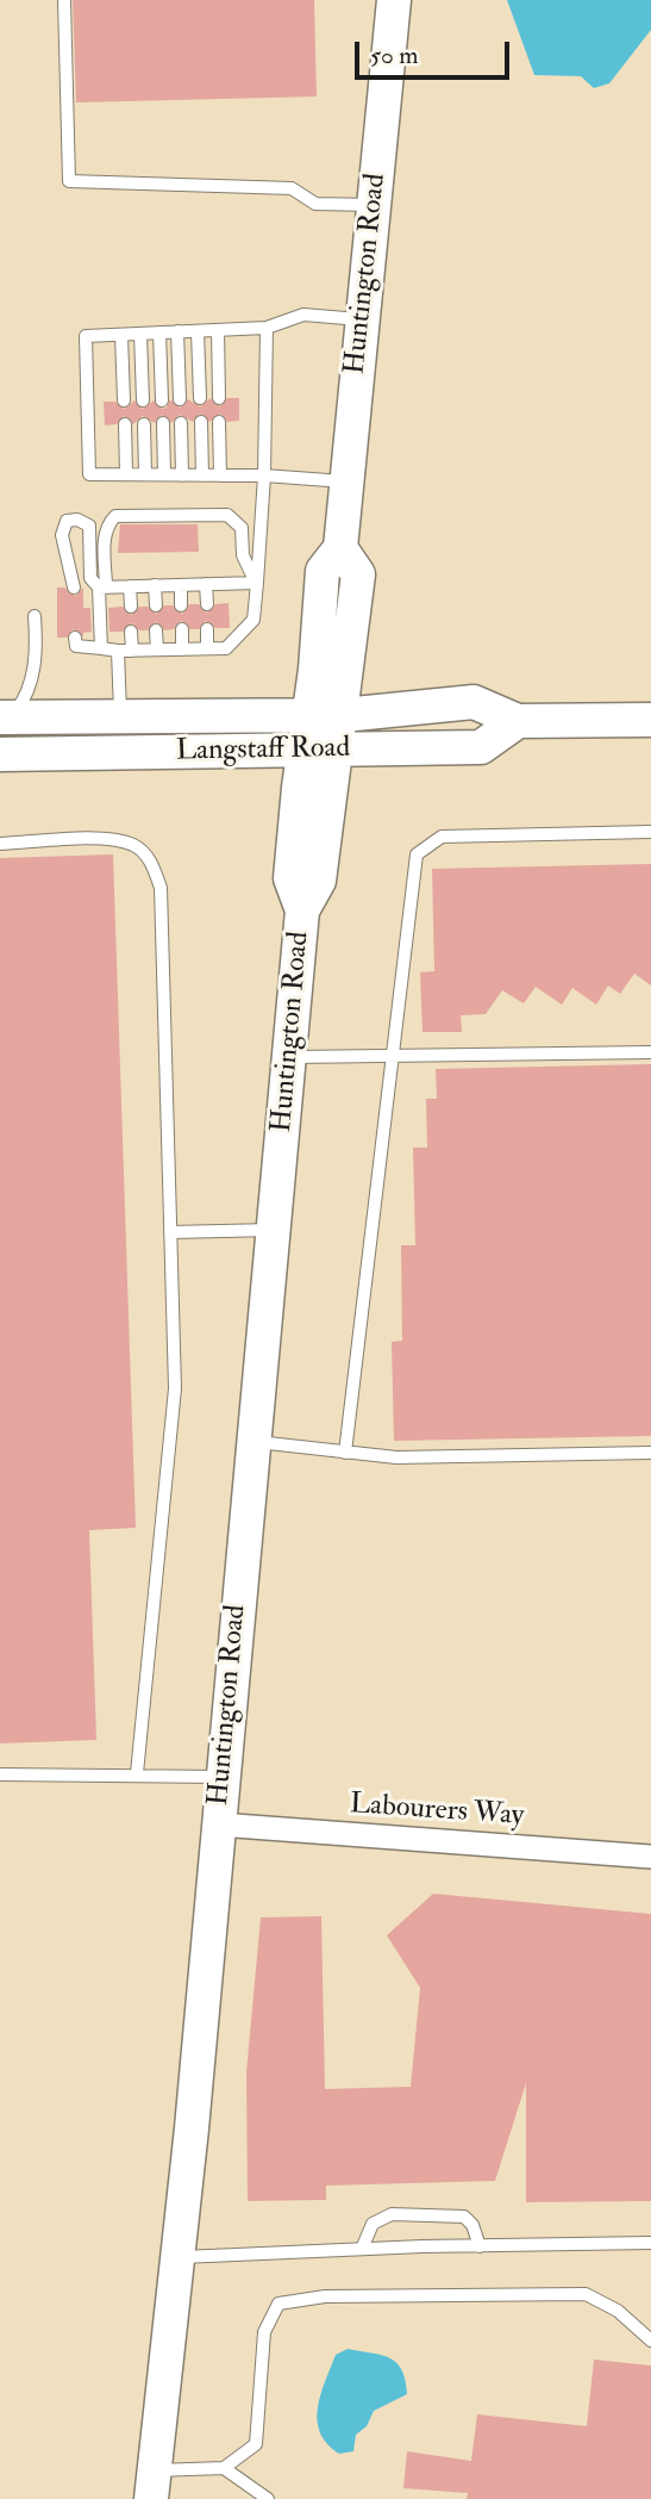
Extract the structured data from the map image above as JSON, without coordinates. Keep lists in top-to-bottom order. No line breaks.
{"streets":{"street":["Huntington Road","Langstaff Road","Labourers Way"]},"crossings":[["Huntington Road","Langstaff Road"],["Huntington Road","Labourers Way"]],"scale_bar":"50 m"}
